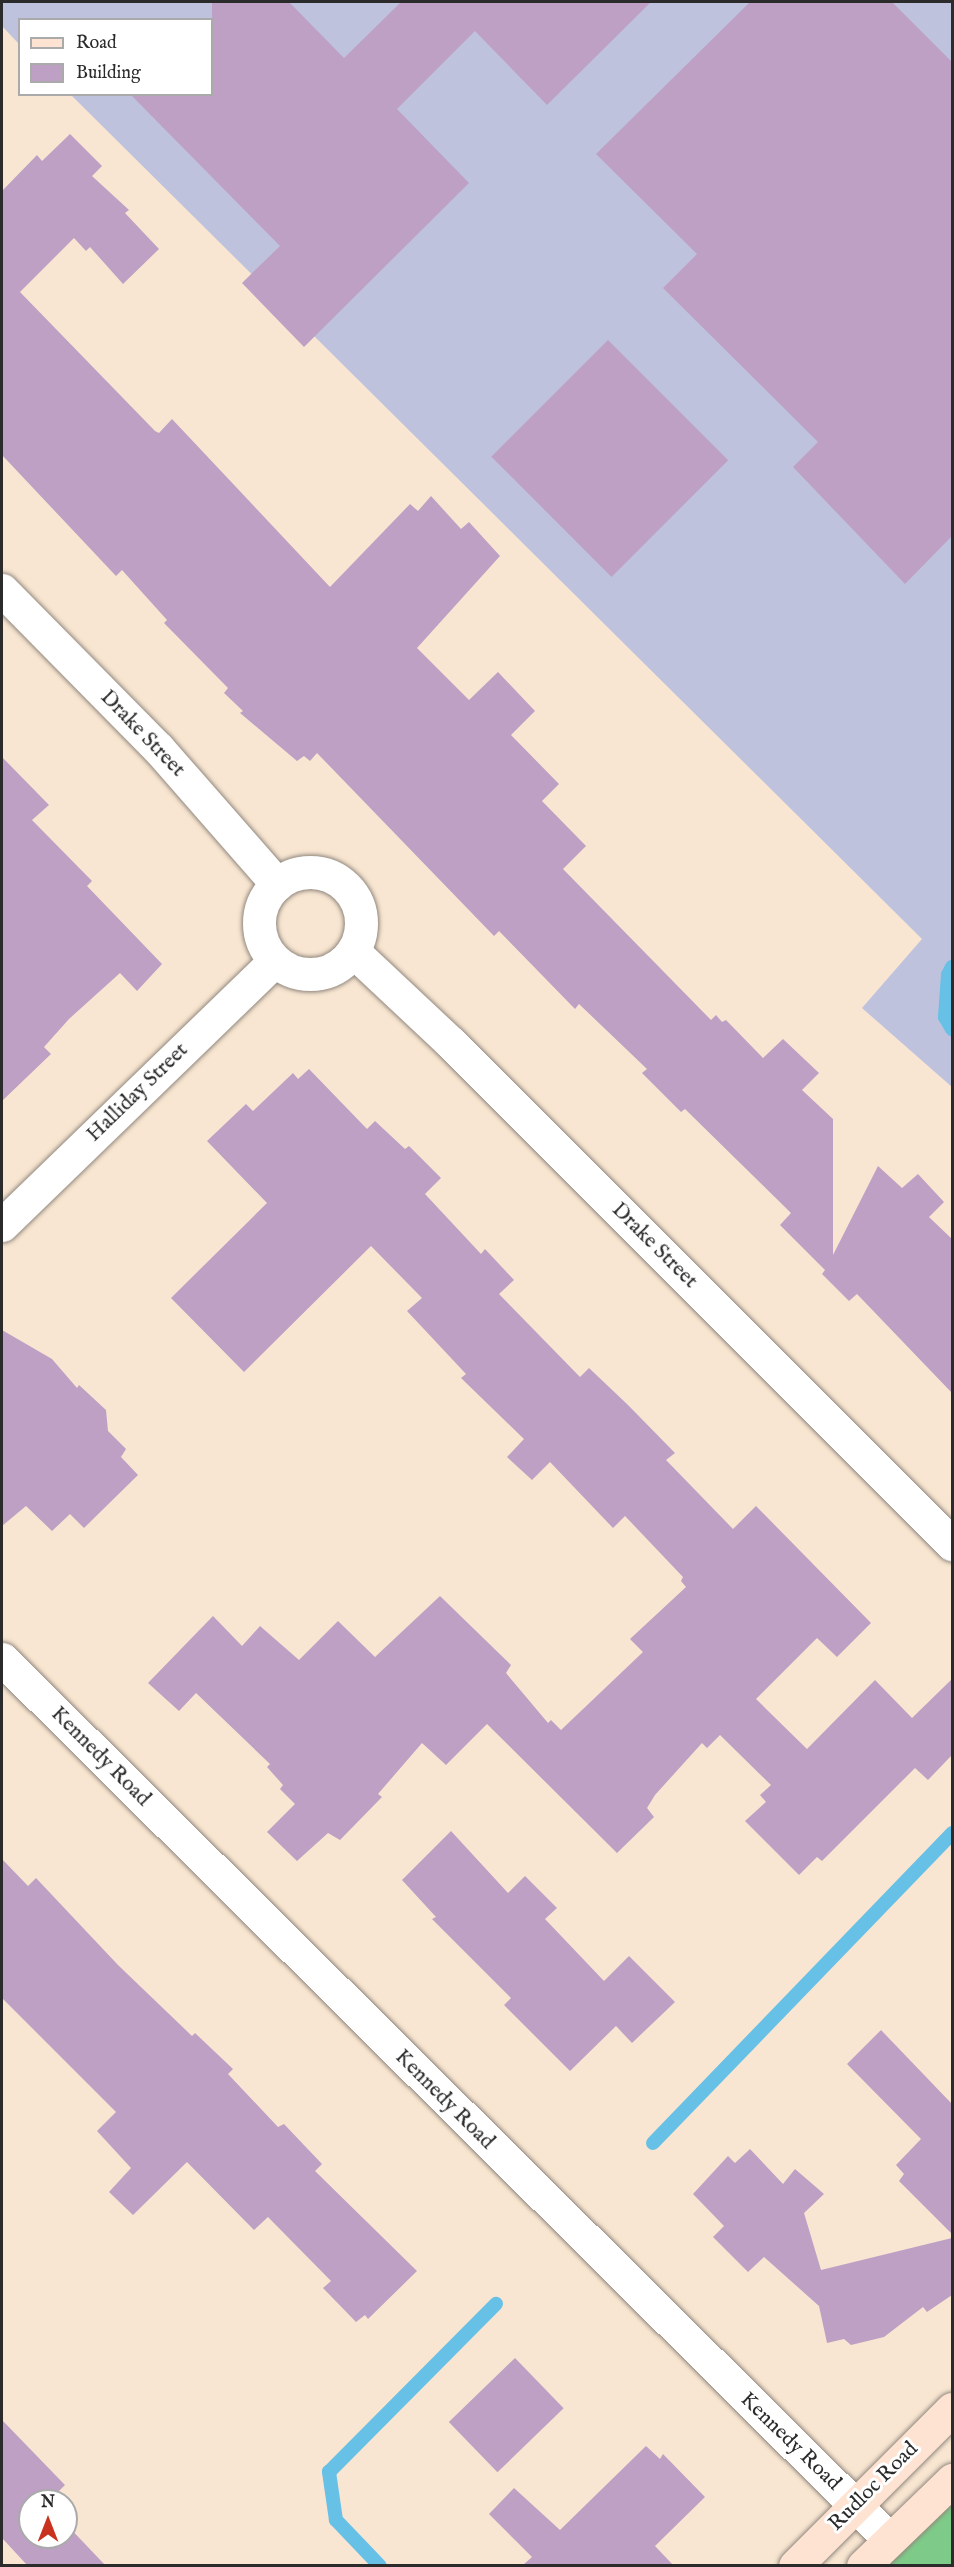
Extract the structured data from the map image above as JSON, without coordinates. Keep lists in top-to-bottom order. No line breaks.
{"streets":{"main road":["Rudloc Road"],"street":["Drake Street","Halliday Street","Kennedy Road"]},"crossings":[["Drake Street","Halliday Street"],["Kennedy Road","Rudloc Road"]],"legend":["Road","Building"],"north":"top"}
